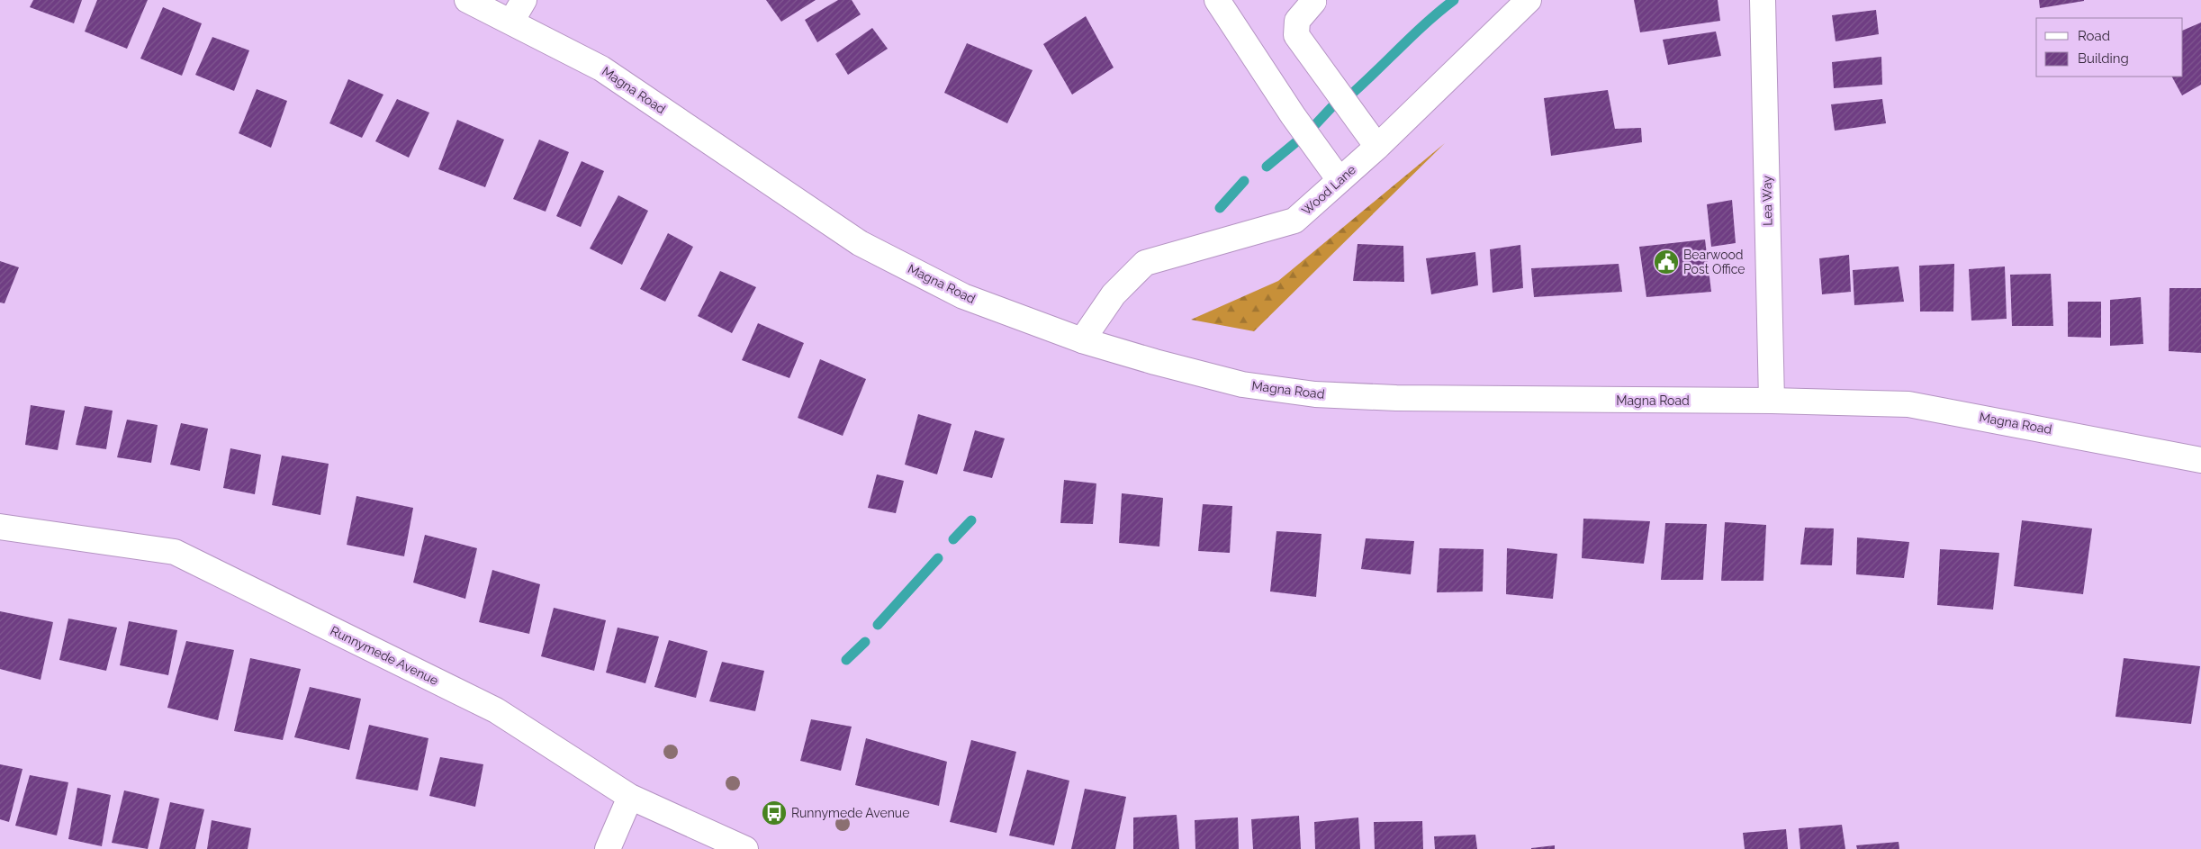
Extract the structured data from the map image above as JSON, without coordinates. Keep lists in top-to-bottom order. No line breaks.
{"streets":{"street":["Magna Road","Wood Lane","Lea Way","Runnymede Avenue"]},"crossings":[["Magna Road","Wood Lane"],["Magna Road","Lea Way"]],"places":{"public building":["Bearwood Post Office"],"bus stop":["Runnymede Avenue"]},"legend":["Road","Building"]}
